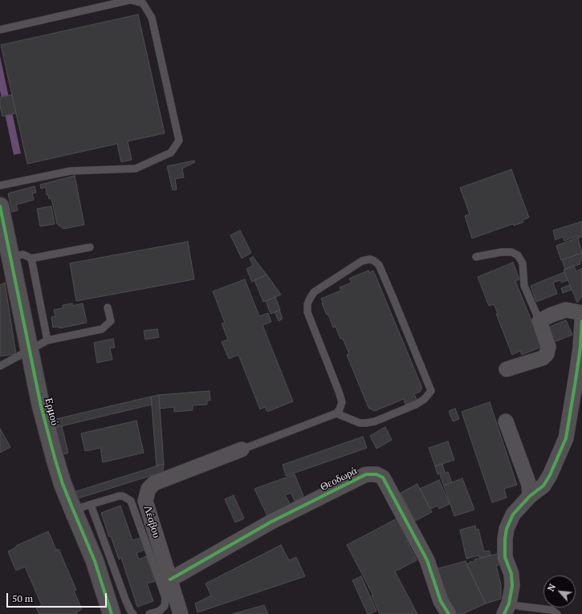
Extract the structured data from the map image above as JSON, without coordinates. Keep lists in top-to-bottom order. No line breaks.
{"streets":{"street":["Ερμού","Θεοδωρά","Λέσβου"]},"crossings":[["Θεοδωρά","Λέσβου"]],"scale_bar":"50 m","north":"top left"}
